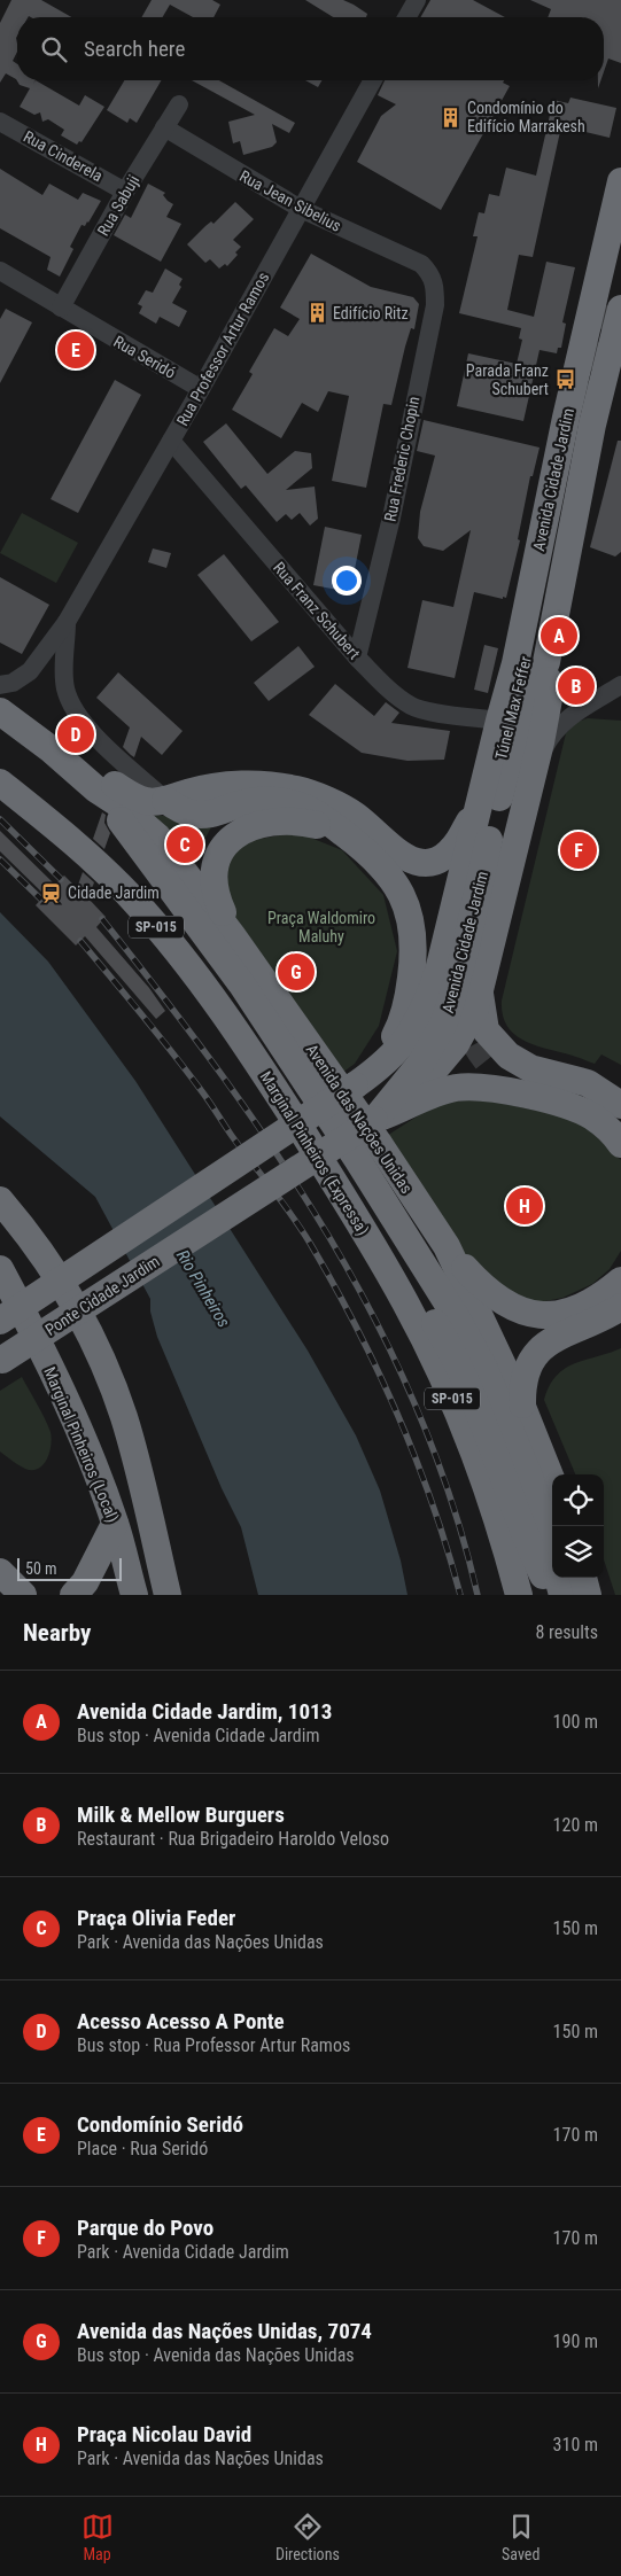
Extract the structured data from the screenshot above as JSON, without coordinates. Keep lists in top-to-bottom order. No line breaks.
{"streets":{"highway":["Avenida Cidade Jardim","Túnel Max Feffer","SP-015","Avenida das Nações Unidas","Marginal Pinheiros (Expressa)","Ponte Cidade Jardim","Marginal Pinheiros (Local)"],"street":["Rua Cinderela","Rua Jean Sibelius","Rua Sabuji","Rua Professor Artur Ramos","Rua Seridó","Rua Frederic Chopin","Rua Franz Schubert"]},"crossings":[["Rua Cinderela","Rua Sabuji"],["Rua Jean Sibelius","Rua Sabuji"],["Rua Jean Sibelius","Rua Professor Artur Ramos"],["Rua Jean Sibelius","Rua Frederic Chopin"],["Rua Sabuji","Rua Seridó"],["Rua Professor Artur Ramos","Rua Seridó"],["Rua Professor Artur Ramos","Rua Franz Schubert"],["Rua Frederic Chopin","Rua Franz Schubert"],["Avenida Cidade Jardim","Rua Franz Schubert"],["Avenida Cidade Jardim","Túnel Max Feffer"],["Avenida Cidade Jardim","Ponte Cidade Jardim"]],"water":["Rio Pinheiros"],"parks":["Praça Waldomiro Maluhy"],"places":{"building":["Condomínio do Edifício Marrakesh","Edifício Ritz"],"bus stop":["Parada Franz Schubert"],"station":["Cidade Jardim"]},"scale_bar":"50 m","page":{"search":"Search here","pins":["E","A","B","D","C","F","G","H"],"scale":"50 m","heading":["Nearby","8 results"],"list":[{"mark":"A","name":"Avenida Cidade Jardim, 1013","note":"Bus stop · Avenida Cidade Jardim","value":"100 m"},{"mark":"B","name":"Milk & Mellow Burguers","note":"Restaurant · Rua Brigadeiro Haroldo Veloso","value":"120 m"},{"mark":"C","name":"Praça Olivia Feder","note":"Park · Avenida das Nações Unidas","value":"150 m"},{"mark":"D","name":"Acesso Acesso A Ponte","note":"Bus stop · Rua Professor Artur Ramos","value":"150 m"},{"mark":"E","name":"Condomínio Seridó","note":"Place · Rua Seridó","value":"170 m"},{"mark":"F","name":"Parque do Povo","note":"Park · Avenida Cidade Jardim","value":"170 m"},{"mark":"G","name":"Avenida das Nações Unidas, 7074","note":"Bus stop · Avenida das Nações Unidas","value":"190 m"},{"mark":"H","name":"Praça Nicolau David","note":"Park · Avenida das Nações Unidas","value":"310 m"}],"nav":["Map","Directions","Saved"]}}
